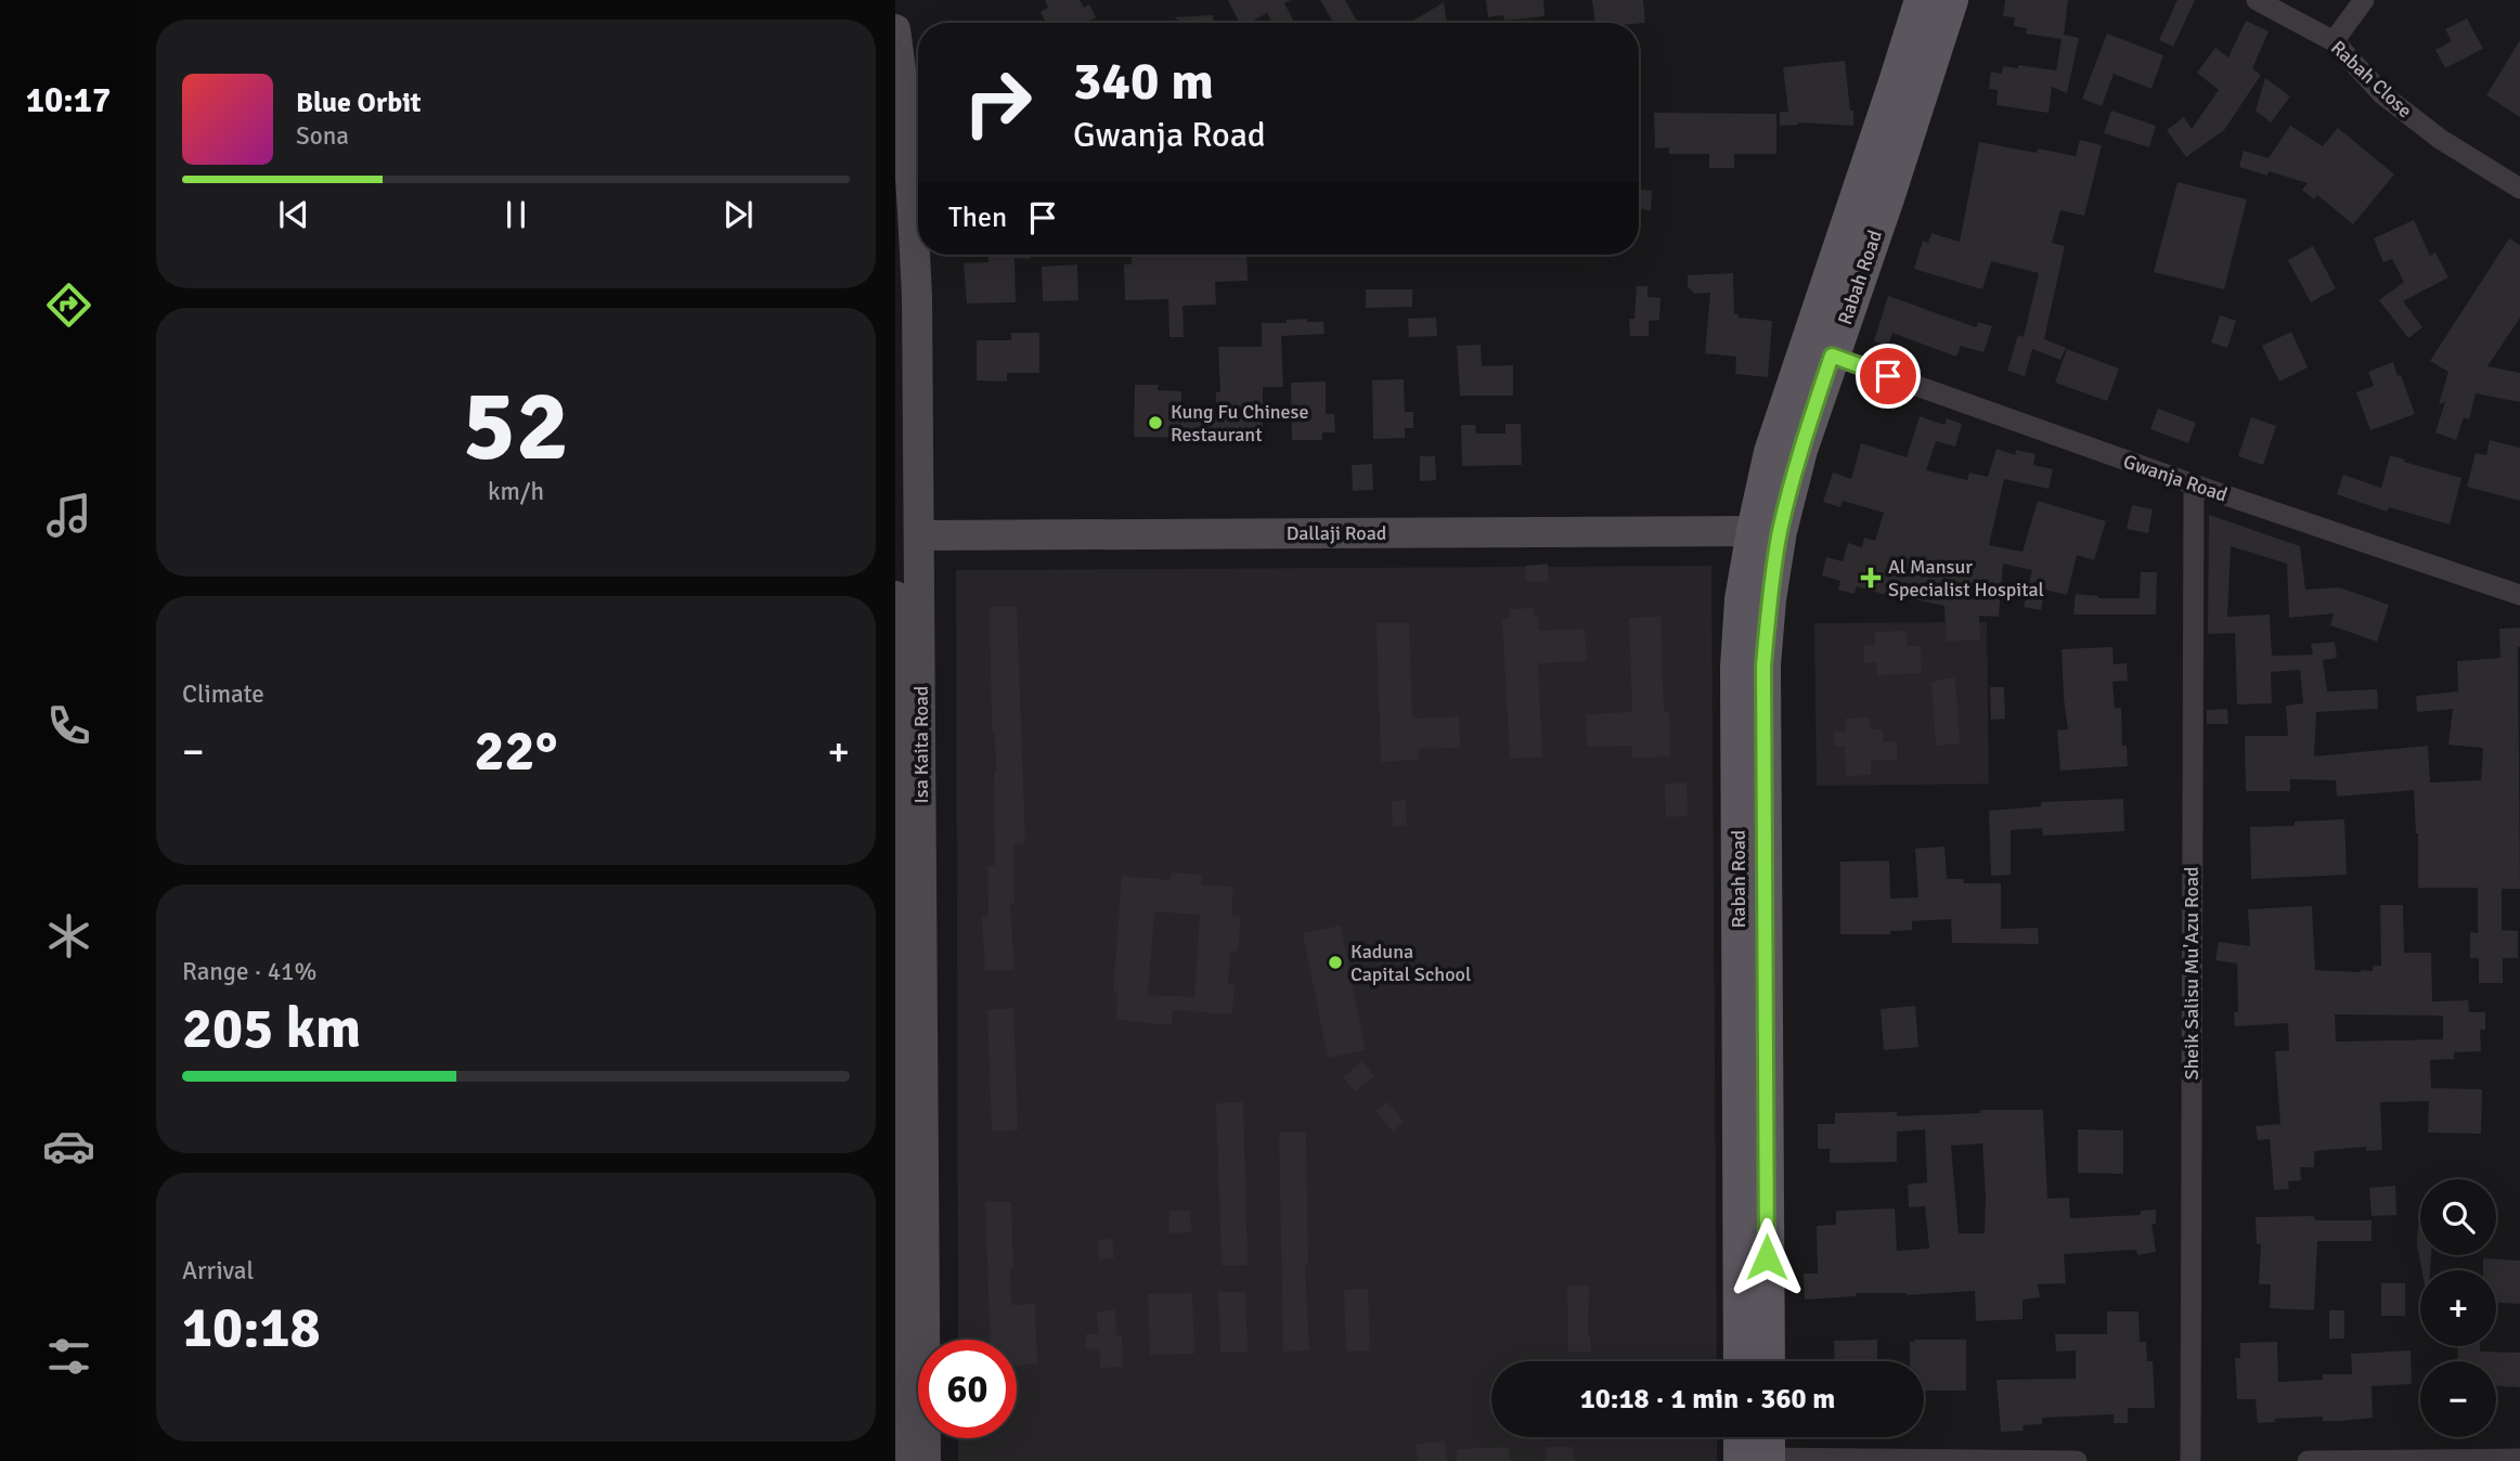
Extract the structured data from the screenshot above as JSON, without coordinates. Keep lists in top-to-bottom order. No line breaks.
{"streets":{"main road":["Rabah Road","Dallaji Road","Isa Kaita Road"],"street":["Rabah Close","Gwanja Road","Sheik Salisu Mu'Azu Road"]},"crossings":[["Rabah Road","Gwanja Road"],["Rabah Road","Dallaji Road"],["Gwanja Road","Sheik Salisu Mu'Azu Road"],["Dallaji Road","Isa Kaita Road"]],"places":{"other":["Kung Fu Chinese Restaurant","Kaduna Capital School"],"health":["Al Mansur Specialist Hospital"]},"page":{"tabs":"10:17","turn":["340 m","Gwanja Road"],"song":["Blue Orbit","Sona"],"then":"Then","tile":[["52","km/h"],"Climate",["Range · 41%","205 km"],["Arrival","10:18"]],"heat":["−","22°","+"],"map_buttons":["+","−"],"limit":"60","trip":"10:18 · 1 min · 360 m"}}
